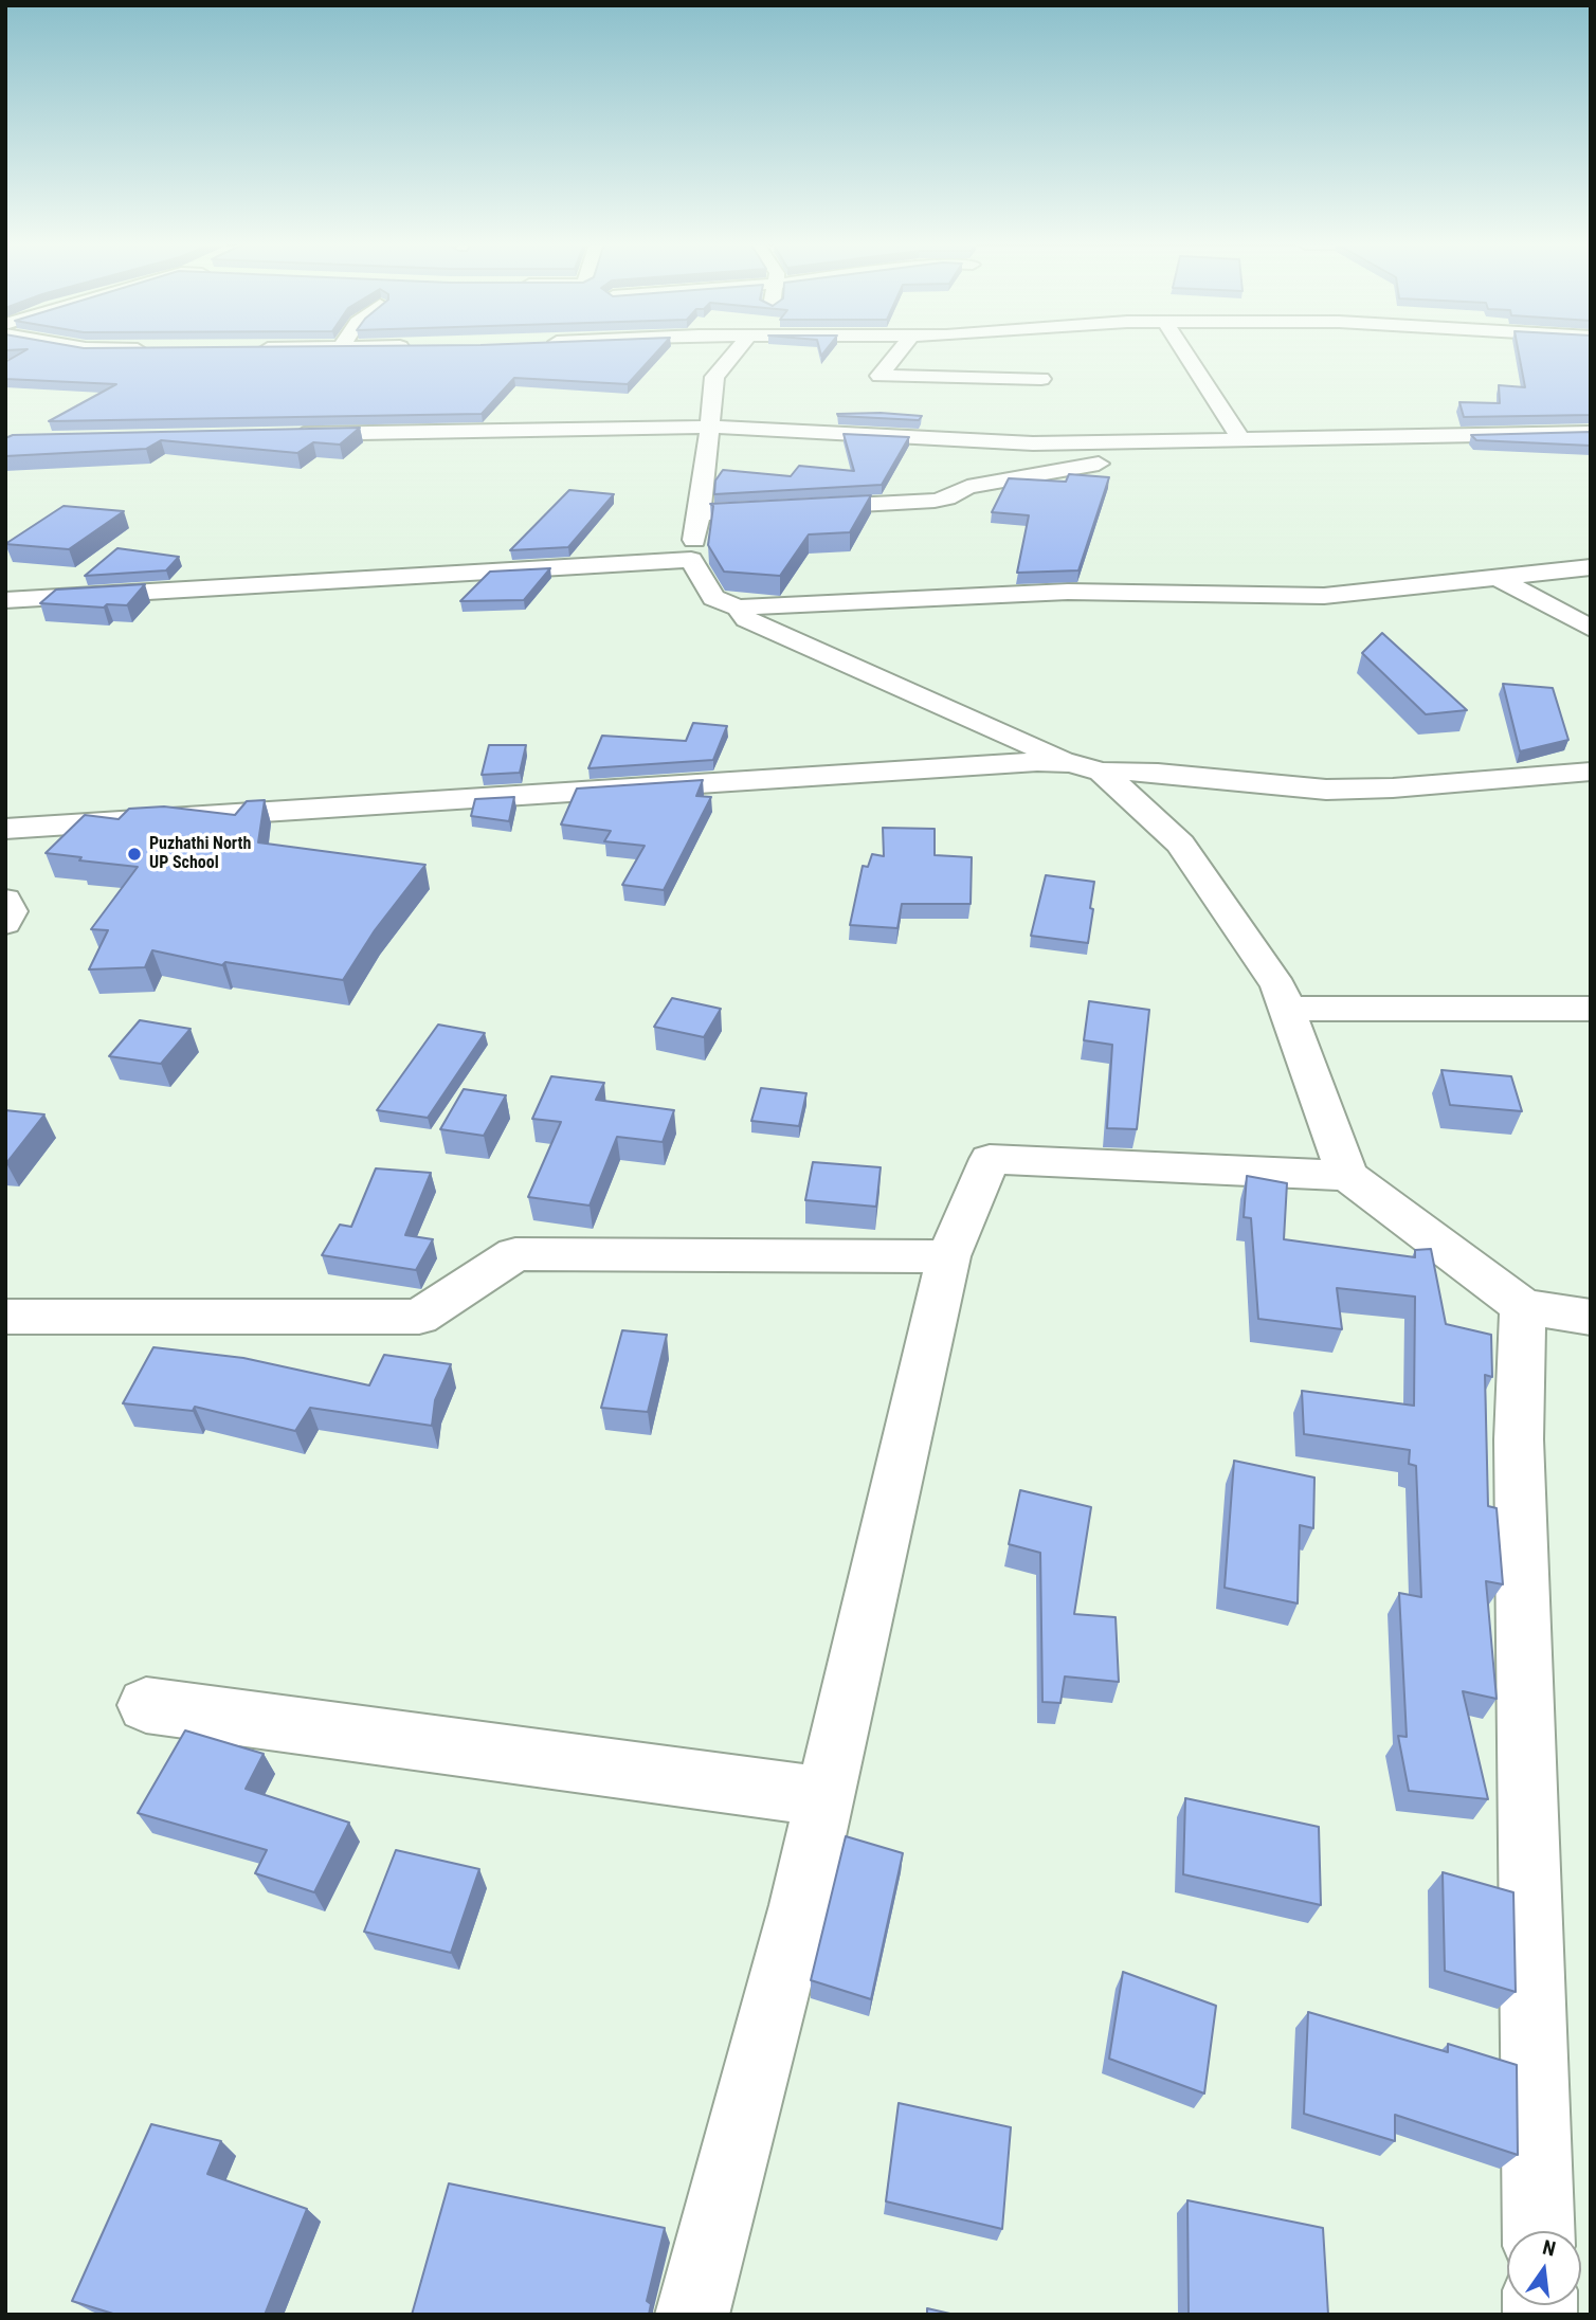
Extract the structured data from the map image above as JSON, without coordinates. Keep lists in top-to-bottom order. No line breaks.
{"places":["Puzhathi North UP School"],"north":"top"}
